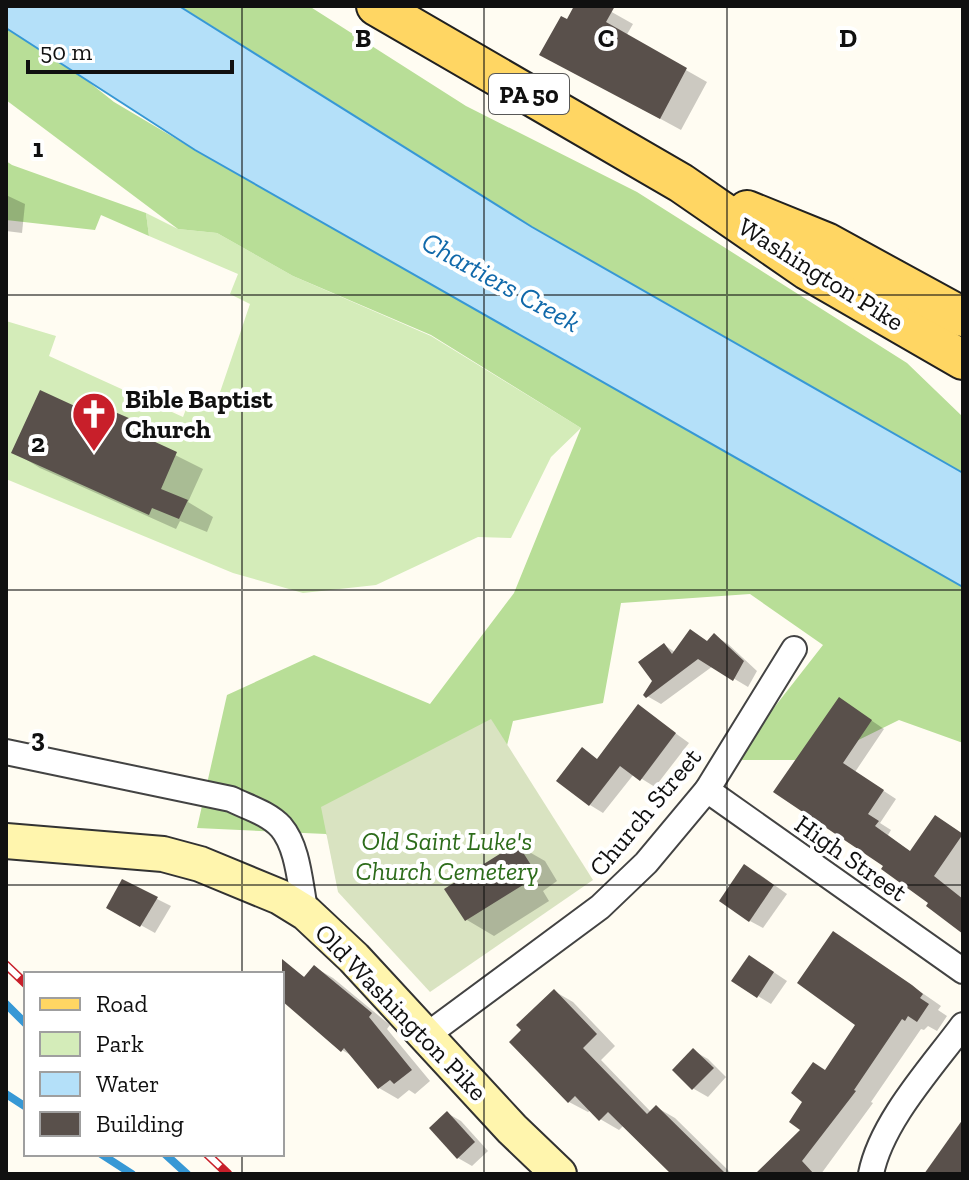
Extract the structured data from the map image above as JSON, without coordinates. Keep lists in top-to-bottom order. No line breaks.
{"streets":{"main road":["PA 50","Washington Pike"],"street":["Church Street","High Street","Old Washington Pike"]},"crossings":[["Church Street","High Street"],["Church Street","Old Washington Pike"]],"water":["Chartiers Creek"],"parks":["Old Saint Luke's Church Cemetery"],"places":{"church":["Bible Baptist Church"]},"legend":["Road","Park","Water","Building"],"scale_bar":"50 m","grid":{"columns":["B","C","D"],"rows":["1","2","3"]}}
